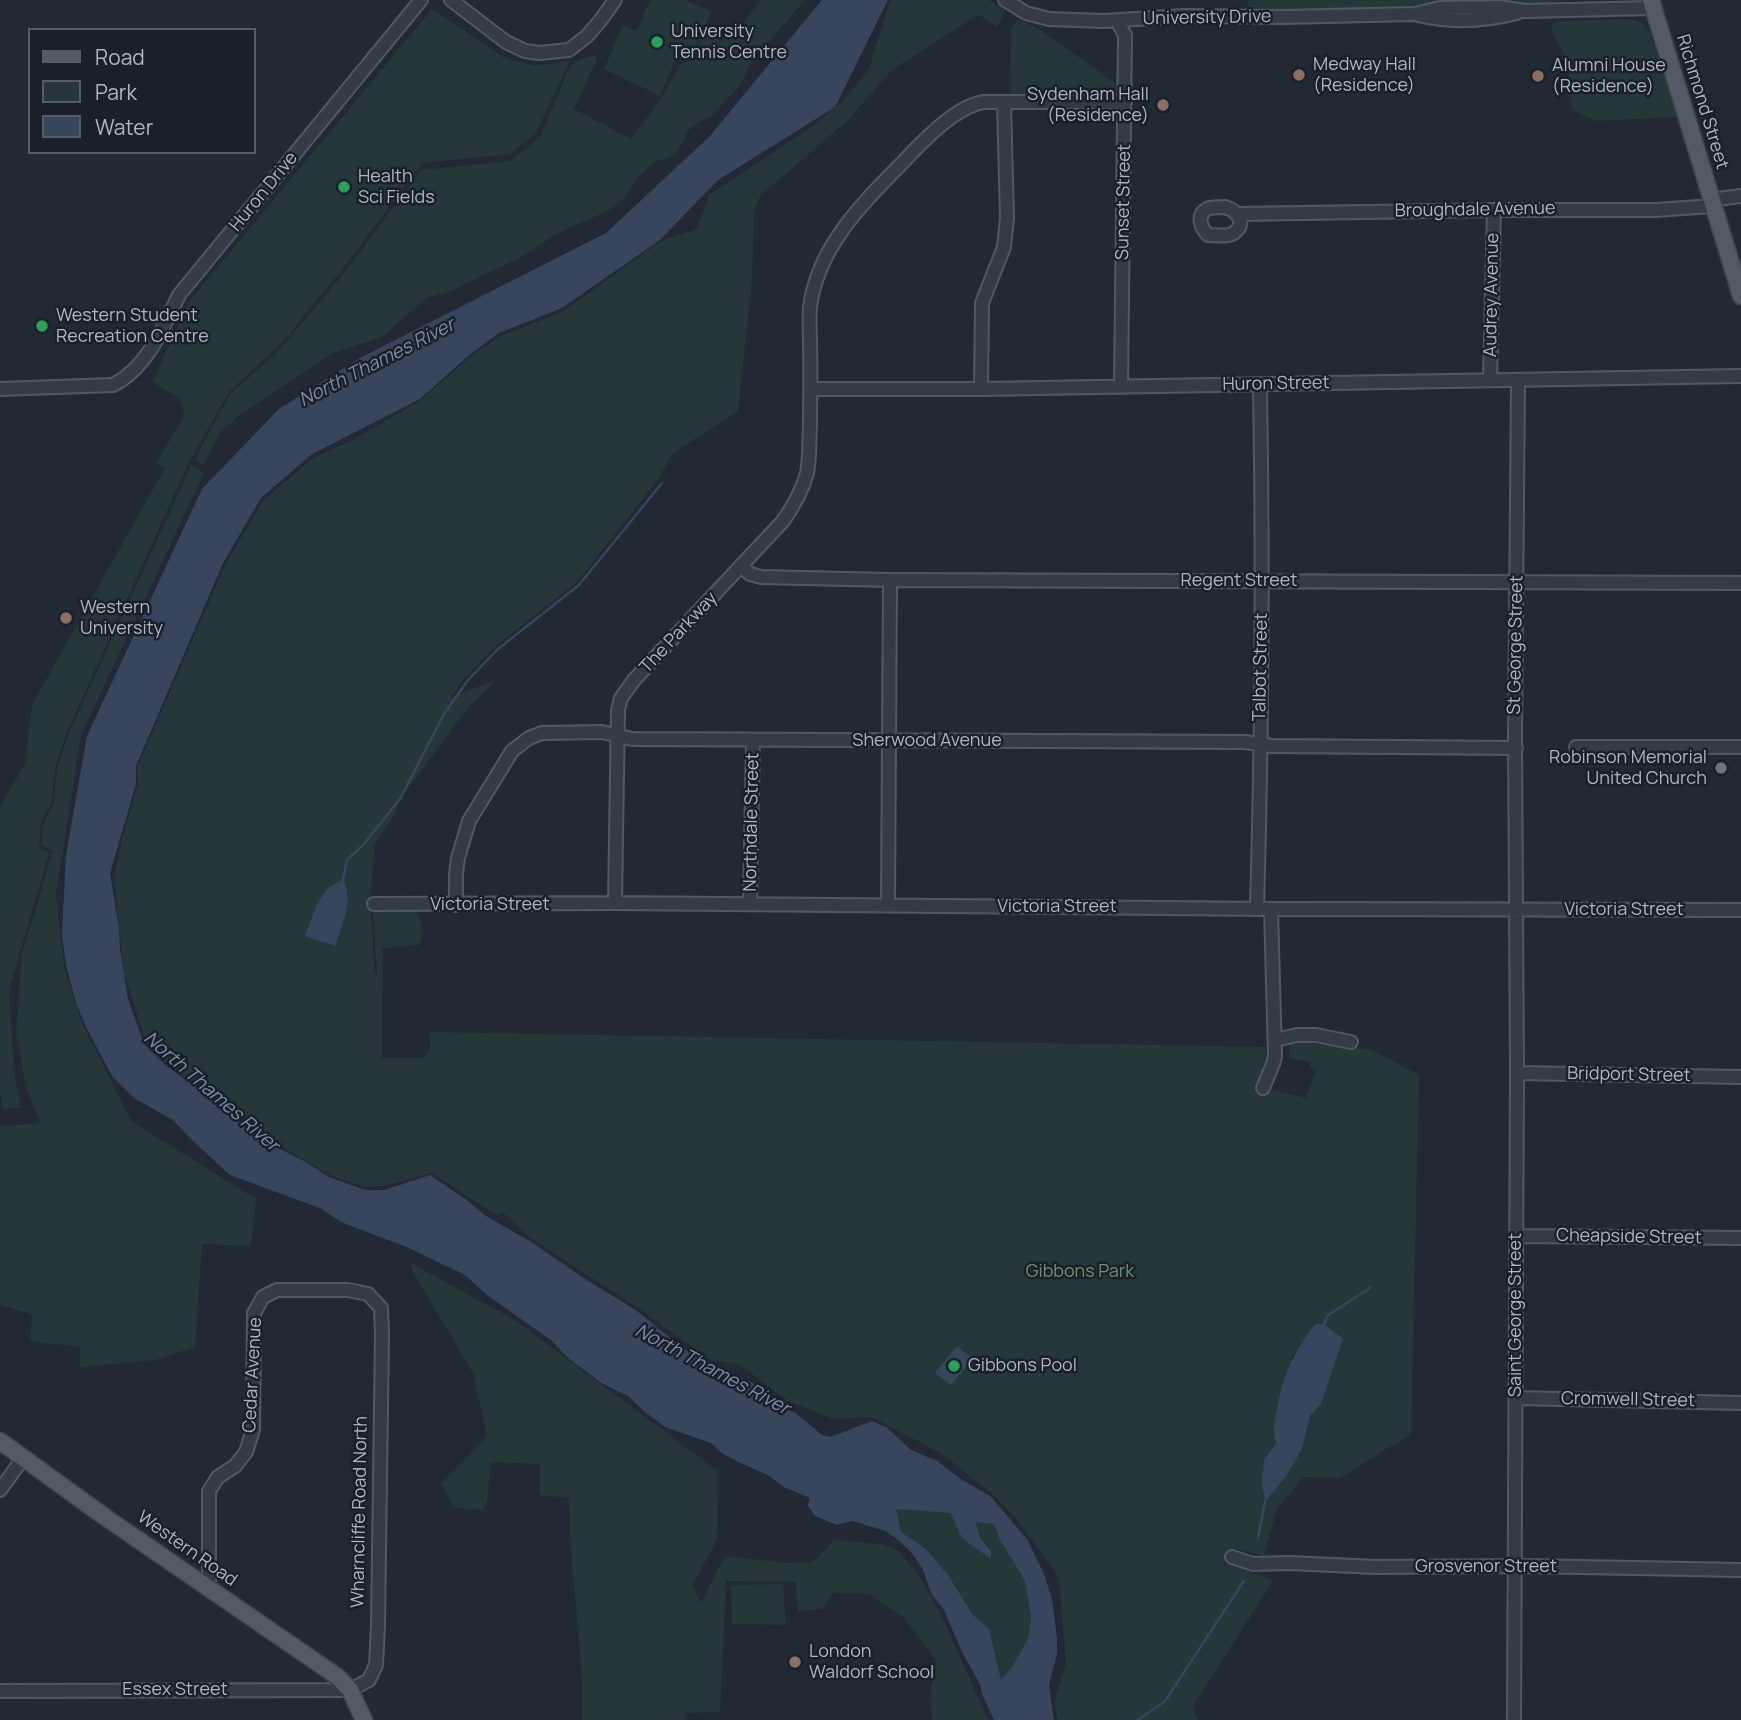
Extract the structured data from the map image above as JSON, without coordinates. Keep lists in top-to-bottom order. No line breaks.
{"streets":{"main road":["Richmond Street","Western Road"],"street":["University Drive","Huron Drive","Sunset Street","Broughdale Avenue","Audrey Avenue","Huron Street","Regent Street","The Parkway","St George Street","Talbot Street","Sherwood Avenue","Northdale Street","Victoria Street","Bridport Street","Cheapside Street","Saint George Street","Cedar Avenue","Cromwell Street","Wharncliffe Road North","Grosvenor Street","Essex Street"]},"crossings":[["University Drive","Richmond Street"],["University Drive","Sunset Street"],["Richmond Street","Broughdale Avenue"],["Sunset Street","Huron Street"],["Broughdale Avenue","Audrey Avenue"],["Audrey Avenue","Huron Street"],["Huron Street","The Parkway"],["Huron Street","St George Street"],["Huron Street","Talbot Street"],["Regent Street","The Parkway"],["Regent Street","St George Street"],["Regent Street","Talbot Street"],["The Parkway","Sherwood Avenue"],["The Parkway","Victoria Street"],["St George Street","Sherwood Avenue"],["St George Street","Victoria Street"],["St George Street","Saint George Street"],["Talbot Street","Sherwood Avenue"],["Talbot Street","Victoria Street"],["Sherwood Avenue","Northdale Street"],["Sherwood Avenue","Victoria Street"],["Northdale Street","Victoria Street"],["Victoria Street","Saint George Street"],["Bridport Street","Saint George Street"],["Cheapside Street","Saint George Street"],["Saint George Street","Cromwell Street"],["Saint George Street","Grosvenor Street"],["Cedar Avenue","Wharncliffe Road North"],["Cedar Avenue","Western Road"],["Wharncliffe Road North","Western Road"],["Wharncliffe Road North","Essex Street"],["Western Road","Essex Street"]],"water":["North Thames River"],"parks":["Gibbons Park"],"places":["University Tennis Centre","Medway Hall (Residence)","Alumni House (Residence)","Sydenham Hall (Residence)","Health Sci Fields","Western Student Recreation Centre","Western University","Robinson Memorial United Church","Gibbons Pool","London Waldorf School"],"legend":["Road","Park","Water"]}
